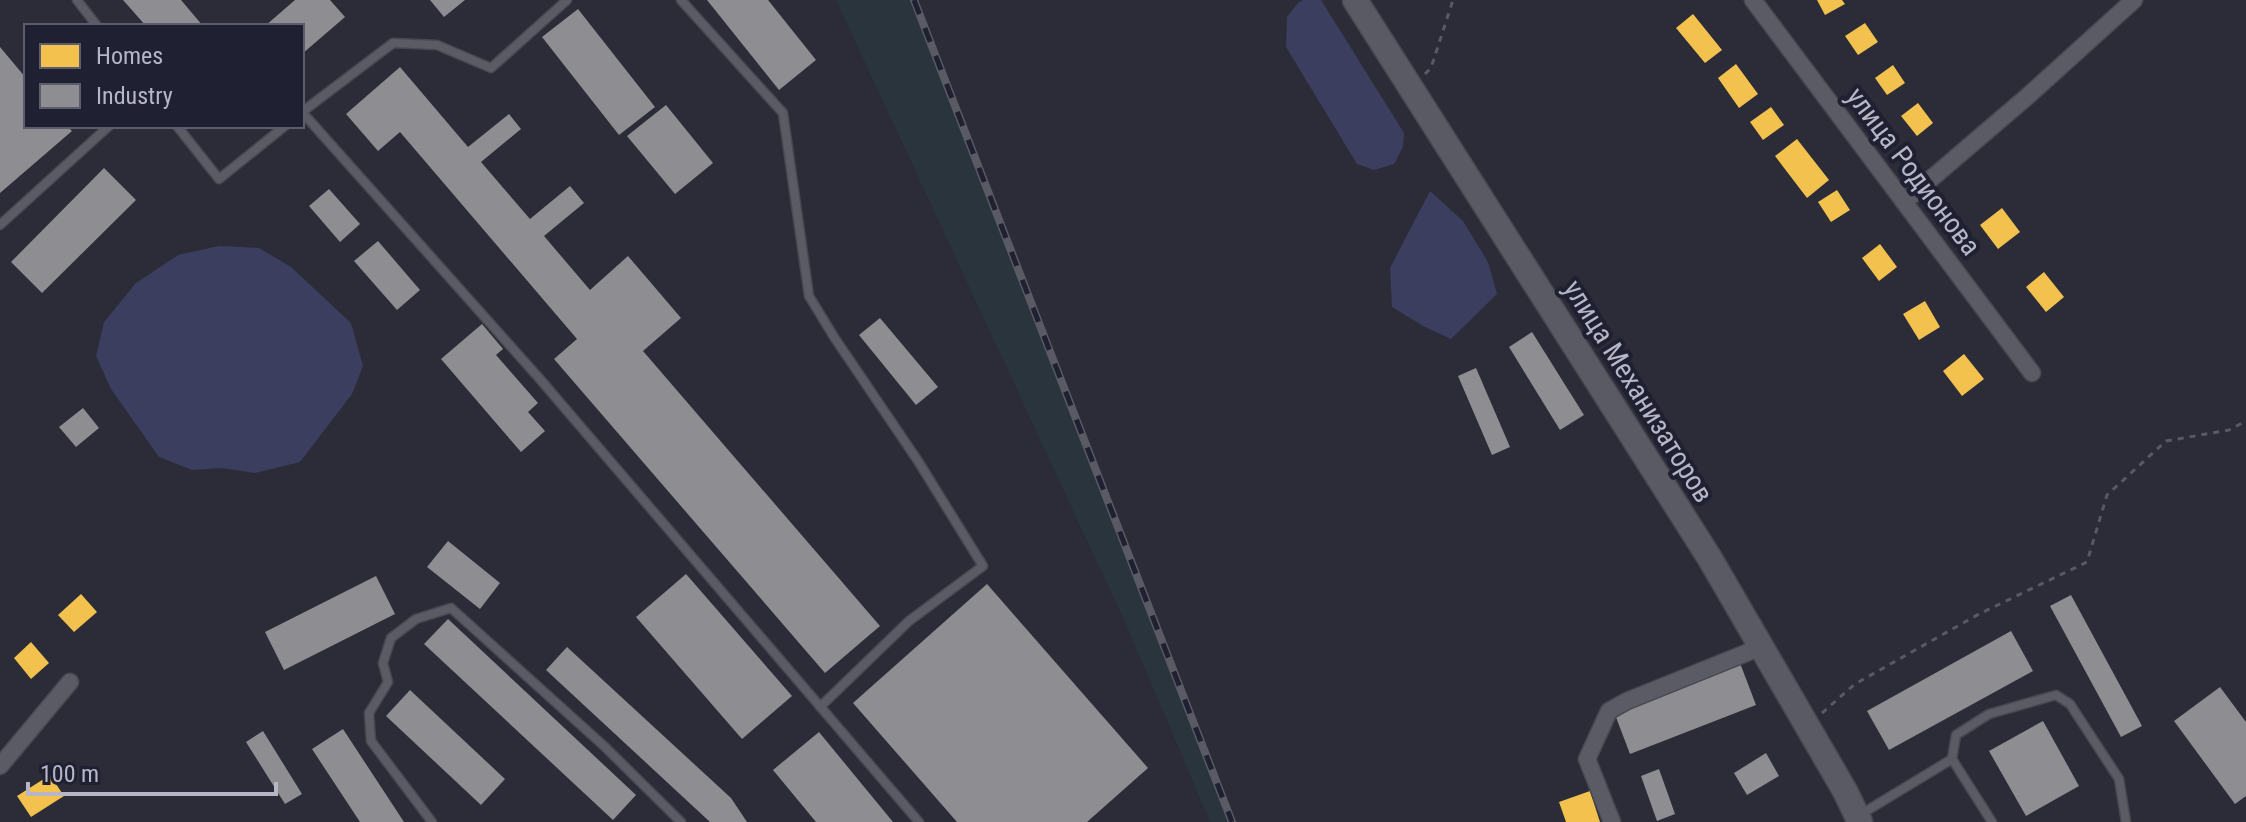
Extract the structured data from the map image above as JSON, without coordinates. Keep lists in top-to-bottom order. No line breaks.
{"streets":{"street":["улица Родионова","улица Механизаторов"]},"legend":["Homes","Industry"],"scale_bar":"100 m"}
